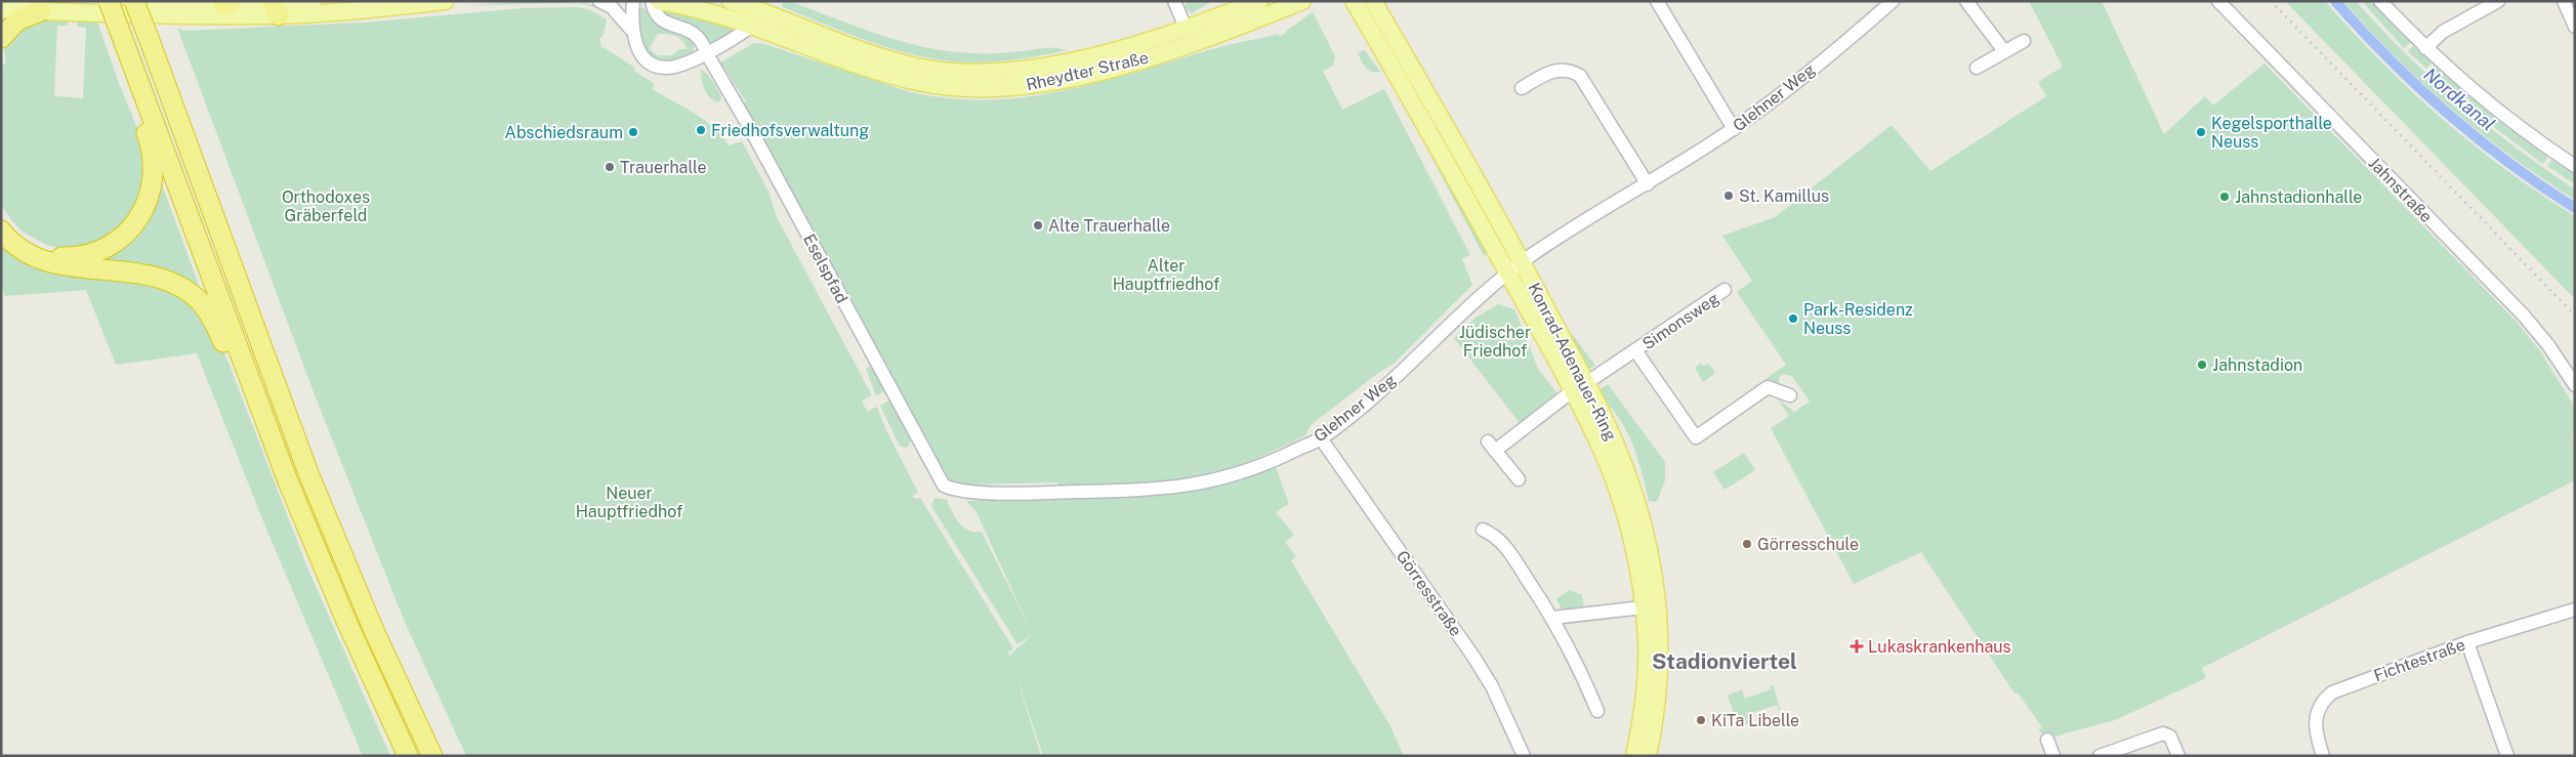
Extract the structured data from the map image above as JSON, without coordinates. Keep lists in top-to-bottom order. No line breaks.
{"streets":{"main road":["Rheydter Straße","Konrad-Adenauer-Ring"],"street":["Glehner Weg","Jahnstraße","Eselspfad","Simonsweg","Görresstraße","Fichtestraße"]},"crossings":[["Glehner Weg","Eselspfad"],["Glehner Weg","Konrad-Adenauer-Ring"],["Glehner Weg","Görresstraße"],["Simonsweg","Konrad-Adenauer-Ring"]],"districts":["Stadionviertel"],"water":["Nordkanal"],"parks":["Orthodoxes Gräberfeld","Alter Hauptfriedhof","Jüdischer Friedhof","Neuer Hauptfriedhof"],"places":{"other":["Friedhofsverwaltung","Abschiedsraum","Kegelsporthalle Neuss","Trauerhalle","St. Kamillus","Jahnstadionhalle","Alte Trauerhalle","Park-Residenz Neuss","Jahnstadion","Görresschule","KiTa Libelle"],"health":["Lukaskrankenhaus"]}}
